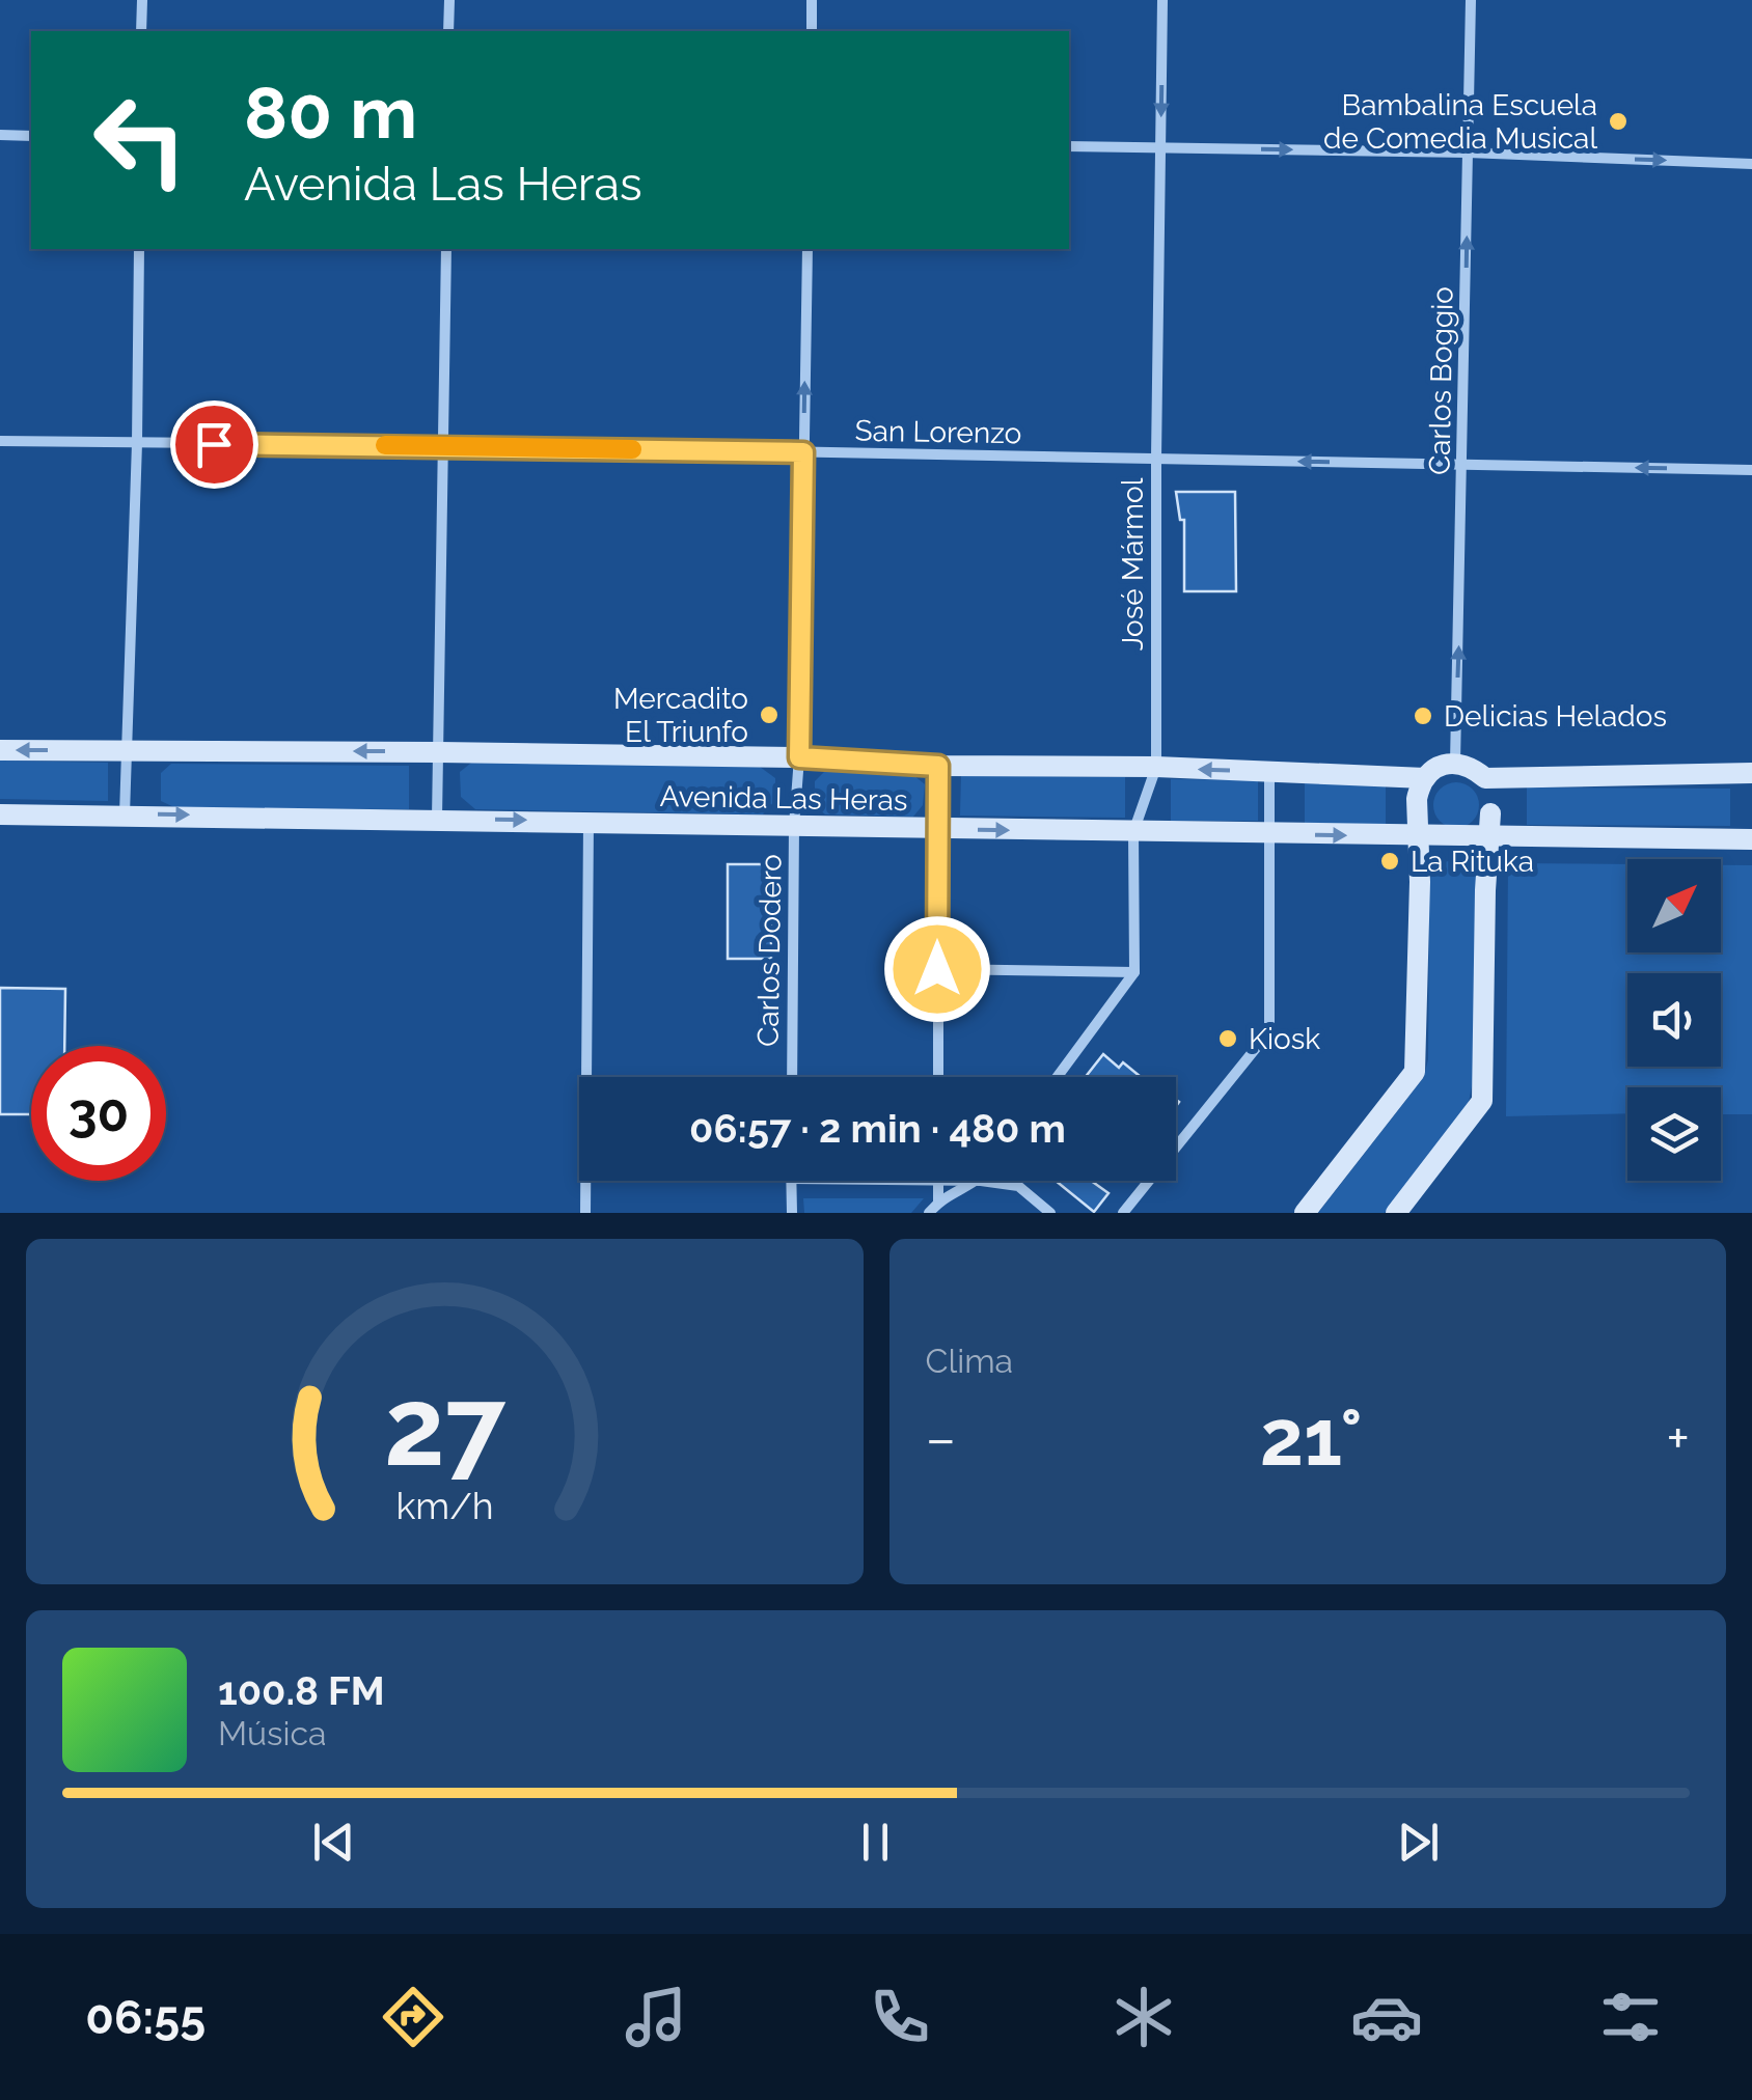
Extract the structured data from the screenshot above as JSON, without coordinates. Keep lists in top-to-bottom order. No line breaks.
{"streets":{"main road":["Avenida Las Heras"],"street":["Carlos Boggio","San Lorenzo","José Mármol","Carlos Dodero"]},"crossings":[["Carlos Boggio","San Lorenzo"],["Carlos Boggio","Avenida Las Heras"],["San Lorenzo","José Mármol"],["San Lorenzo","Carlos Dodero"],["José Mármol","Avenida Las Heras"],["Avenida Las Heras","Carlos Dodero"]],"one_way":["Carlos Boggio"],"places":["Bambalina Escuela de Comedia Musical","Mercadito El Triunfo","Delicias Helados","La Rituka","Kiosk"],"north":"top right","page":{"turn":["80 m","Avenida Las Heras"],"limit":"30","trip":"06:57 · 2 min · 480 m","tile":"Clima","heat":["−","21°","+"],"song":["100.8 FM","Música"],"tabs":"06:55","gauge":["27","km/h"]}}
